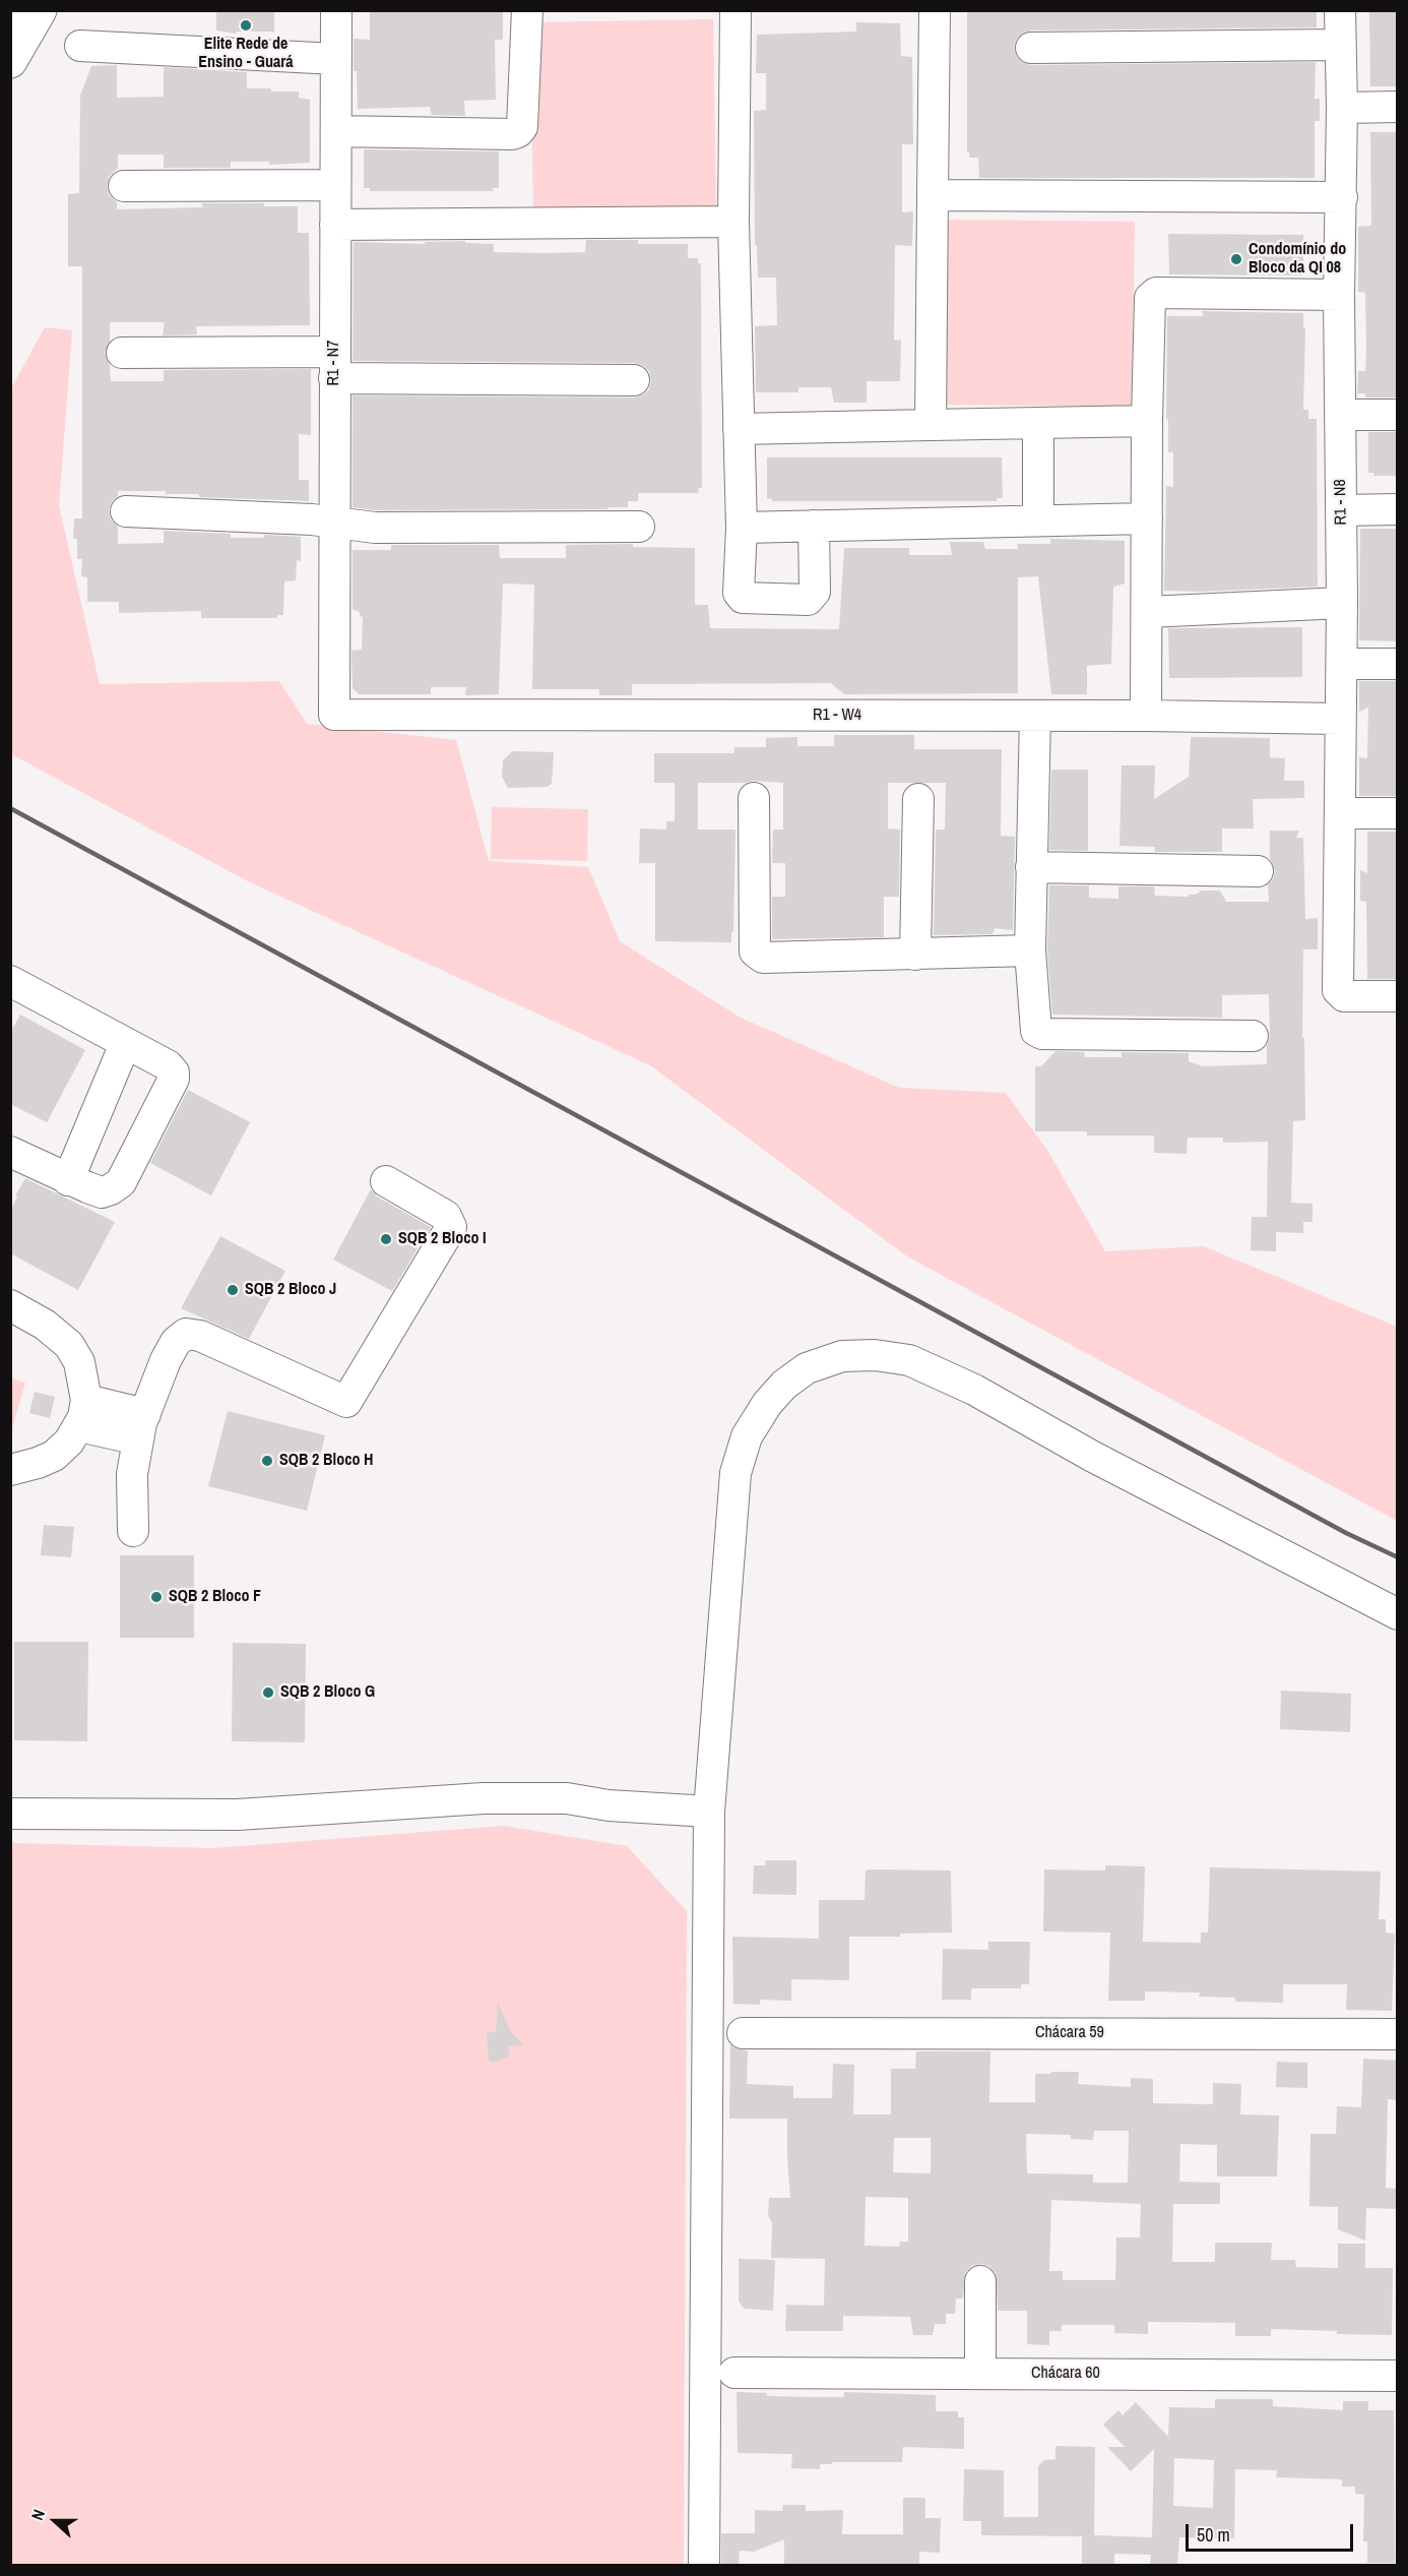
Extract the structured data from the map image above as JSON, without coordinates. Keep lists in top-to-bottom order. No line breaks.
{"streets":{"street":["R1 - N7","R1 - N8","R1 - W4","Chácara 59","Chácara 60"]},"crossings":[["R1 - N7","R1 - W4"],["R1 - N8","R1 - W4"]],"places":["Elite Rede de Ensino - Guará","Condomínio do Bloco da QI 08","SQB 2 Bloco I","SQB 2 Bloco J","SQB 2 Bloco H","SQB 2 Bloco F","SQB 2 Bloco G"],"scale_bar":"50 m","north":"left"}
